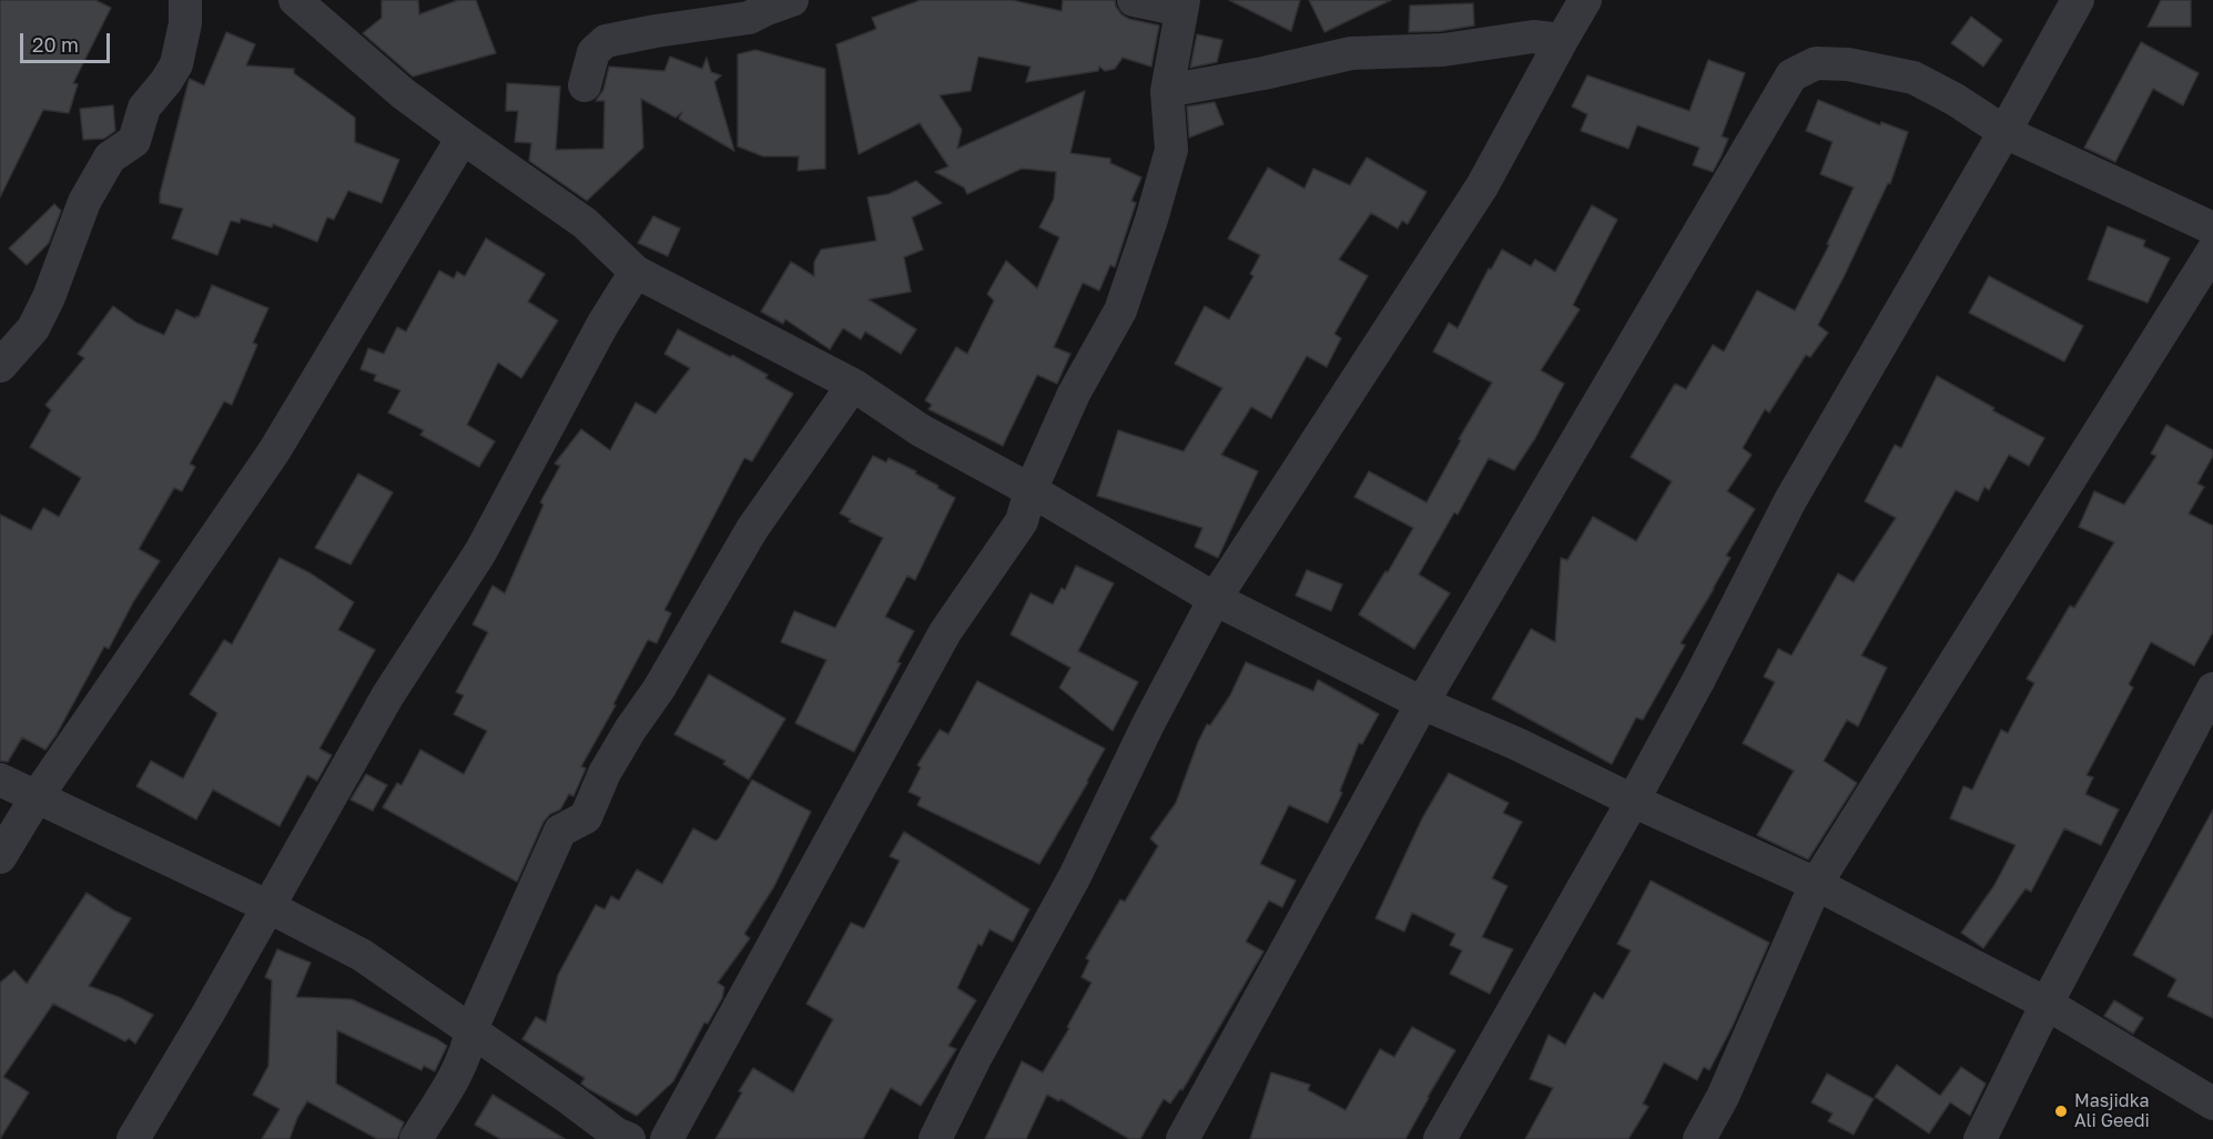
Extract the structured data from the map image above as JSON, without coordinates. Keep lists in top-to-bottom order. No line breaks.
{"places":["Masjidka Ali Geedi"],"scale_bar":"20 m"}
